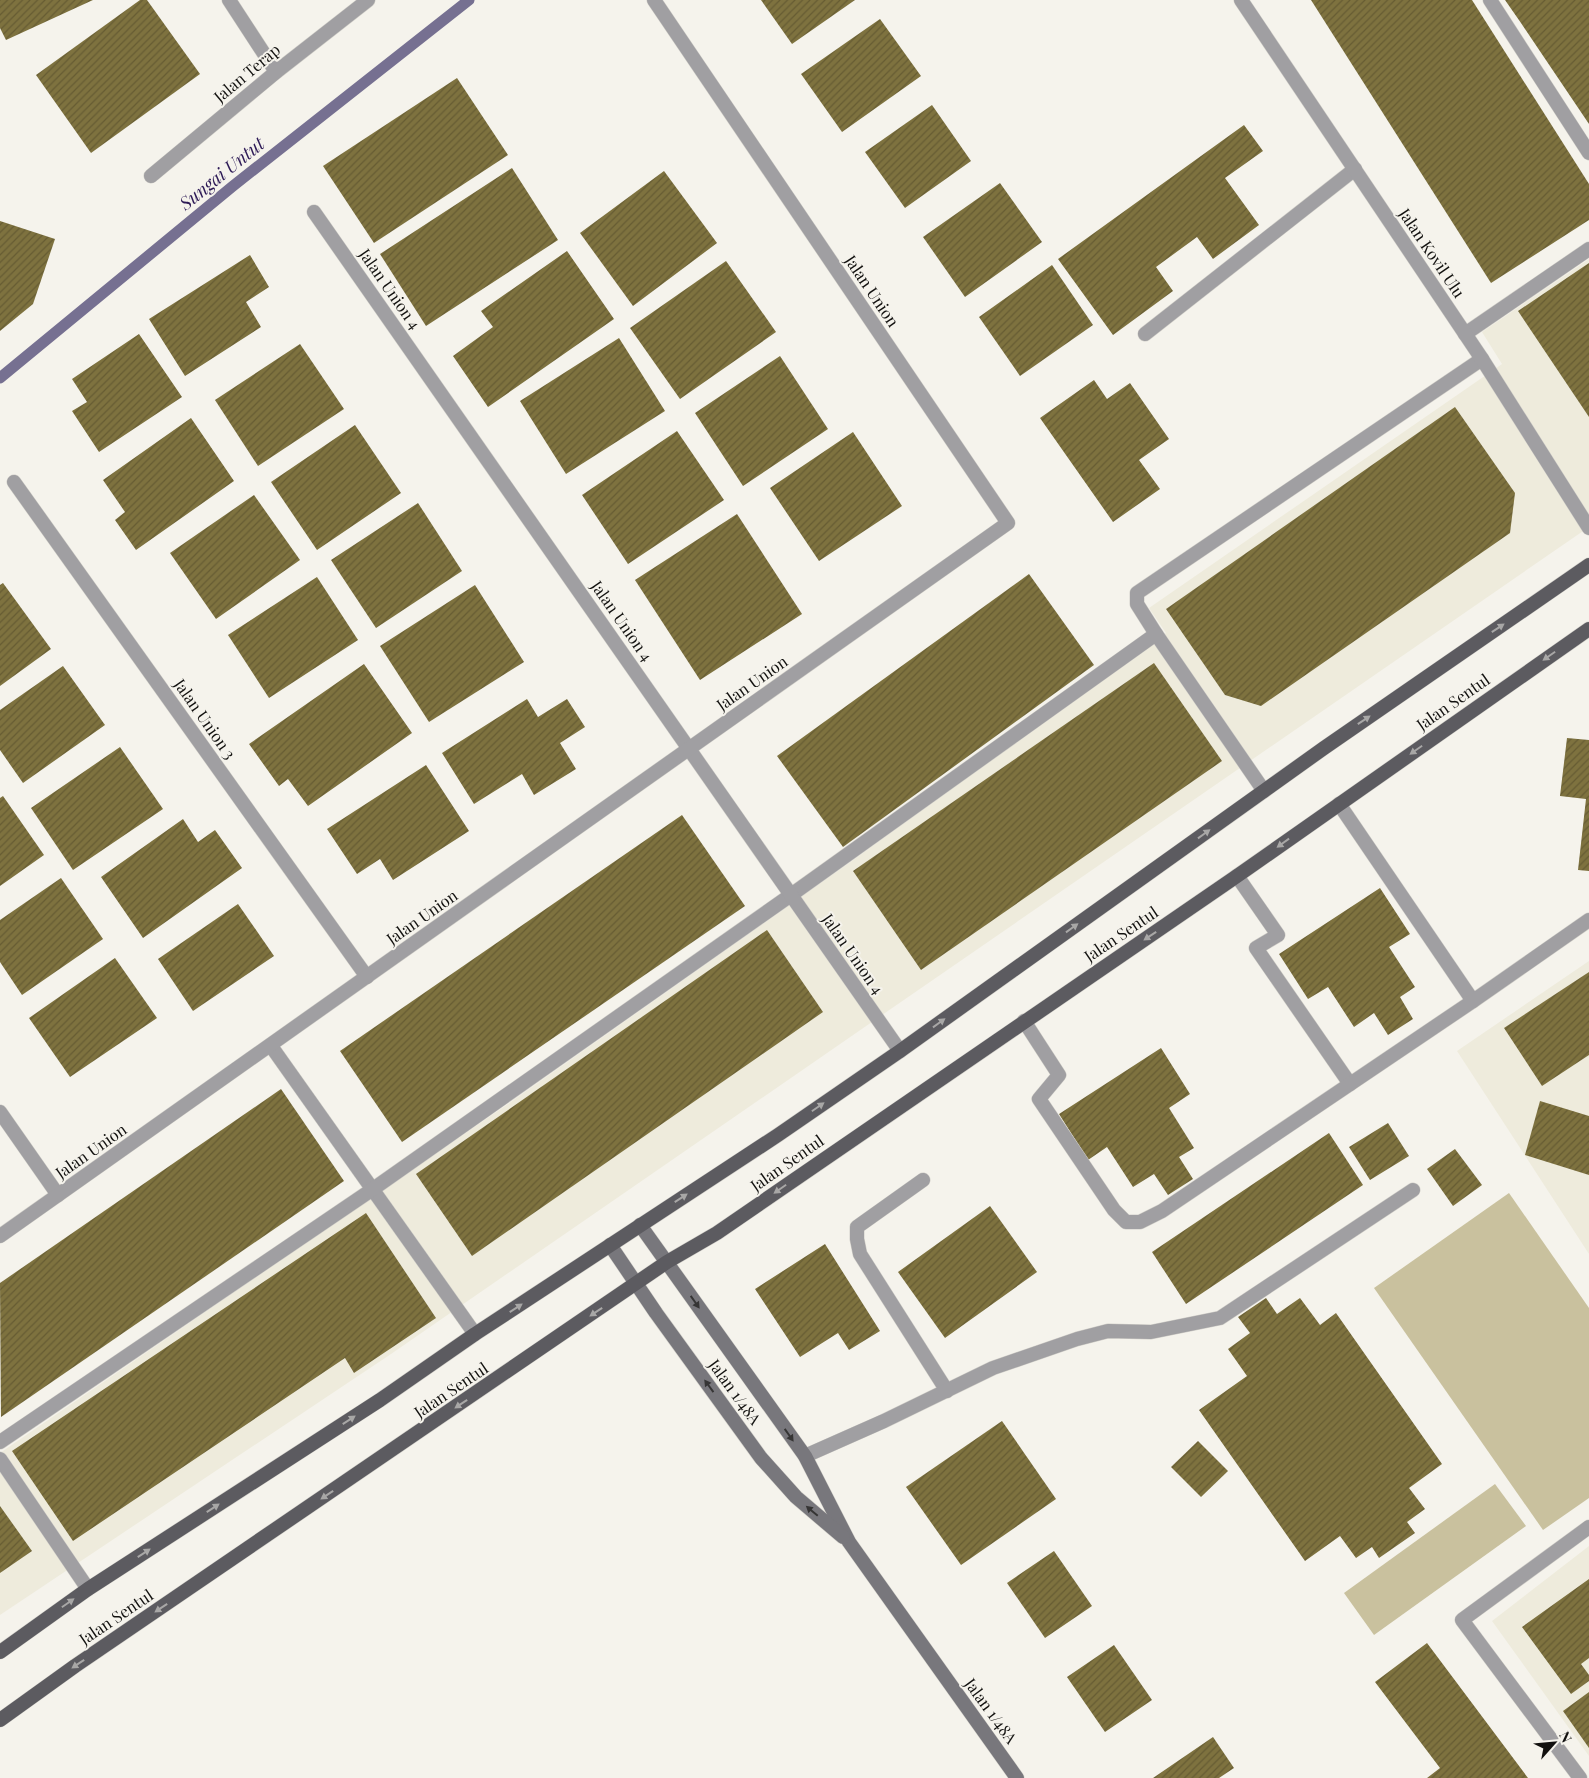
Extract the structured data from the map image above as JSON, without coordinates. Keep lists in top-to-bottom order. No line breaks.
{"streets":{"main road":["Jalan Sentul","Jalan 1/48A"],"street":["Jalan Terap","Jalan Kovil Ulu","Jalan Union 4","Jalan Union","Jalan Union 3"]},"crossings":[["Jalan Union 4","Jalan Union"],["Jalan Union 4","Jalan Sentul"],["Jalan Union","Jalan Union 3"],["Jalan Sentul","Jalan 1/48A"]],"water":["Sungai Untut"],"north":"top right"}
